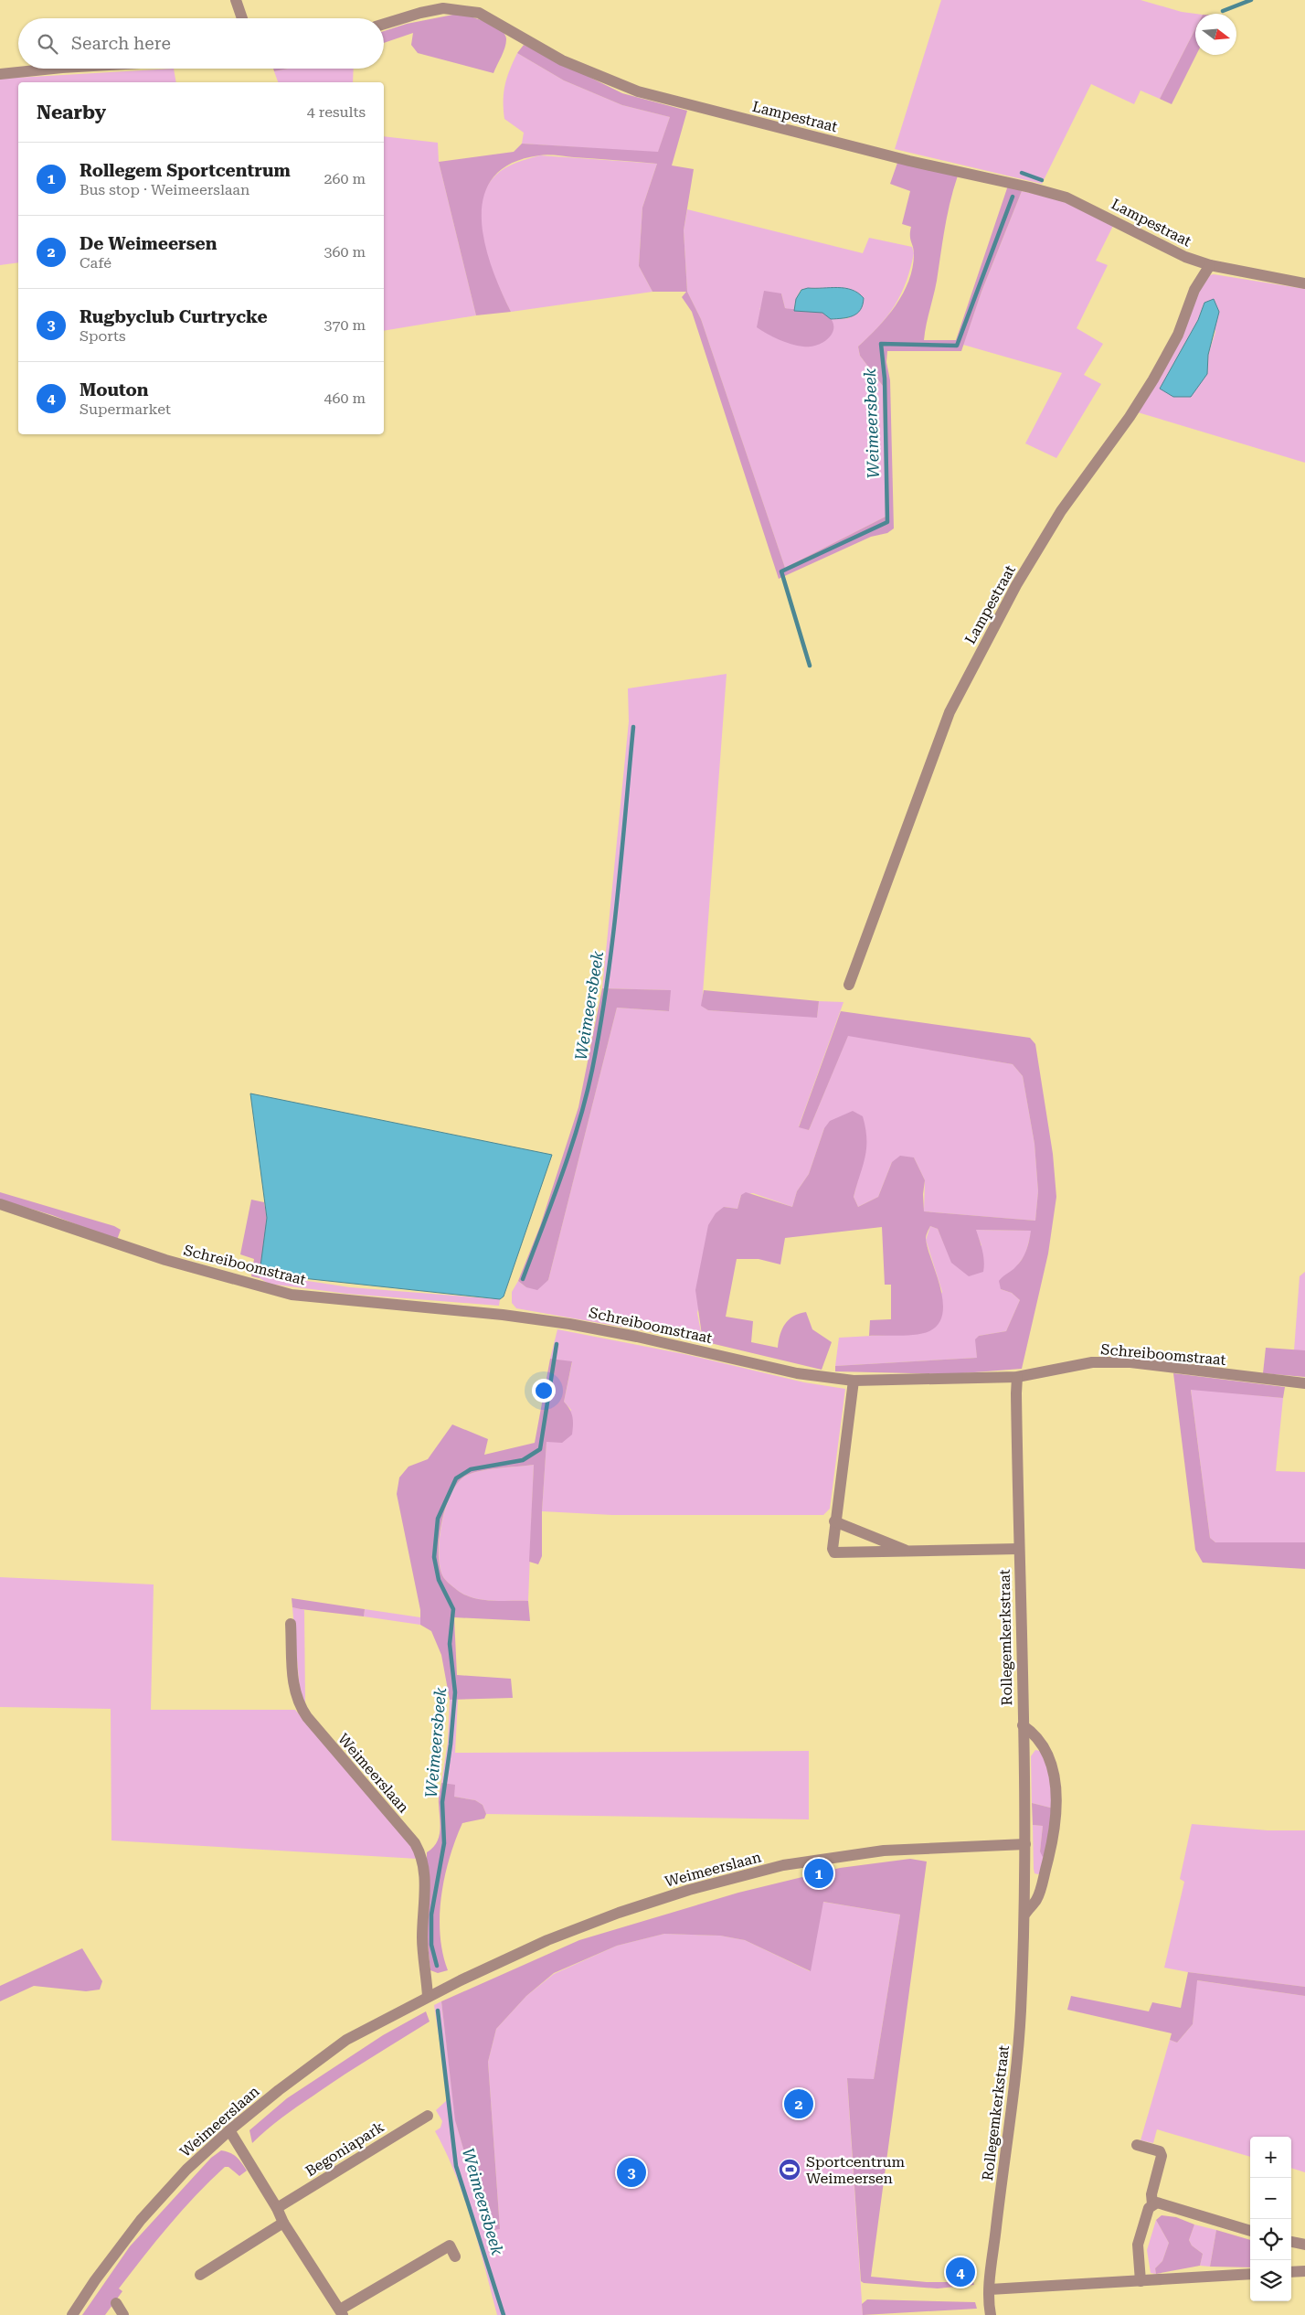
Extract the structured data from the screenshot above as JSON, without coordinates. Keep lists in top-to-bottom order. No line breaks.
{"streets":{"street":["Lampestraat","Schreiboomstraat","Rollegemkerkstraat","Weimeerslaan","Begoniapark"]},"crossings":[["Schreiboomstraat","Rollegemkerkstraat"],["Rollegemkerkstraat","Weimeerslaan"]],"water":["Weimeersbeek"],"places":{"sports":["Sportcentrum Weimeersen"]},"north":"right","page":{"search":"Search here","heading":["Nearby","4 results"],"list":[{"mark":"1","name":"Rollegem Sportcentrum","note":"Bus stop · Weimeerslaan","value":"260 m"},{"mark":"2","name":"De Weimeersen","note":"Café","value":"360 m"},{"mark":"3","name":"Rugbyclub Curtrycke","note":"Sports","value":"370 m"},{"mark":"4","name":"Mouton","note":"Supermarket","value":"460 m"}],"pins":["1","2","3","4"],"map_buttons":["+","−"]}}
